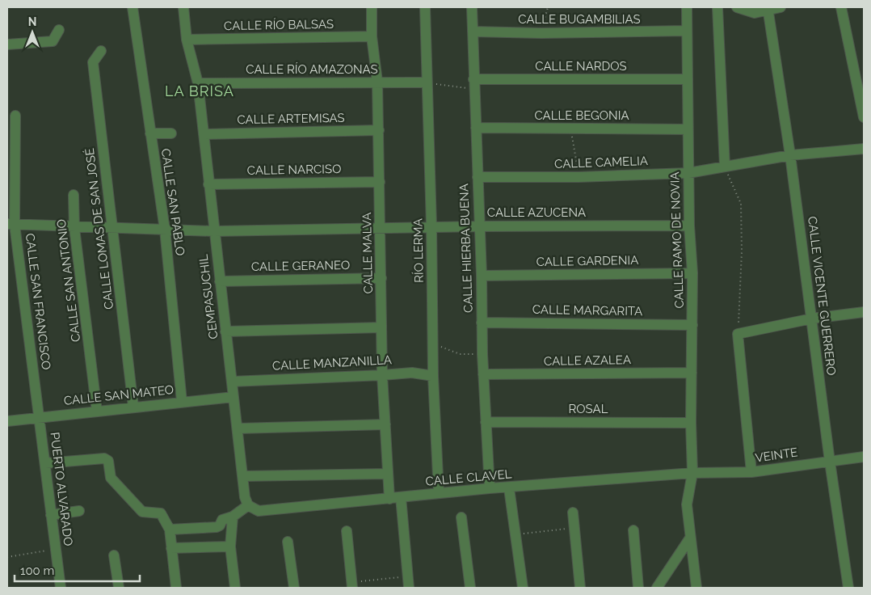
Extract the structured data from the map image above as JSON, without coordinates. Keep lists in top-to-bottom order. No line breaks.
{"streets":{"street":["CALLE BUGAMBILIAS","CALLE RÍO BALSAS","CALLE NARDOS","CALLE RÍO AMAZONAS","CALLE BEGONIA","CALLE ARTEMISAS","CALLE CAMELIA","CALLE NARCISO","CALLE SAN PABLO","CALLE AZUCENA","CALLE LOMAS DE SAN JOSÉ","CALLE RAMO DE NOVIA","CALLE HIERBA BUENA","RÍO LERMA","CALLE MALVA","CALLE GARDENIA","CALLE GERANEO","CALLE SAN ANTONIO","CALLE VICENTE GUERRERO","CEMPASUCHIL","CALLE SAN FRANCISCO","CALLE MARGARITA","CALLE AZALEA","CALLE MANZANILLA","CALLE SAN MATEO","ROSAL","VEINTE","CALLE CLAVEL","PUERTO ALVARADO"]},"crossings":[["CALLE BUGAMBILIAS","CALLE RAMO DE NOVIA"],["CALLE BUGAMBILIAS","CALLE HIERBA BUENA"],["CALLE RÍO BALSAS","CALLE MALVA"],["CALLE RÍO BALSAS","CEMPASUCHIL"],["CALLE NARDOS","CALLE RAMO DE NOVIA"],["CALLE NARDOS","CALLE HIERBA BUENA"],["CALLE RÍO AMAZONAS","RÍO LERMA"],["CALLE RÍO AMAZONAS","CALLE MALVA"],["CALLE RÍO AMAZONAS","CEMPASUCHIL"],["CALLE BEGONIA","CALLE RAMO DE NOVIA"],["CALLE BEGONIA","CALLE HIERBA BUENA"],["CALLE ARTEMISAS","CALLE MALVA"],["CALLE ARTEMISAS","CEMPASUCHIL"],["CALLE CAMELIA","CALLE RAMO DE NOVIA"],["CALLE CAMELIA","CALLE HIERBA BUENA"],["CALLE CAMELIA","CALLE VICENTE GUERRERO"],["CALLE NARCISO","CALLE MALVA"],["CALLE NARCISO","CEMPASUCHIL"],["CALLE SAN PABLO","CALLE AZUCENA"],["CALLE SAN PABLO","CALLE SAN MATEO"],["CALLE AZUCENA","CALLE LOMAS DE SAN JOSÉ"],["CALLE AZUCENA","CALLE RAMO DE NOVIA"],["CALLE AZUCENA","CALLE HIERBA BUENA"],["CALLE AZUCENA","RÍO LERMA"],["CALLE AZUCENA","CALLE MALVA"],["CALLE AZUCENA","CALLE SAN ANTONIO"],["CALLE AZUCENA","CEMPASUCHIL"],["CALLE AZUCENA","CALLE SAN FRANCISCO"],["CALLE LOMAS DE SAN JOSÉ","CALLE SAN MATEO"],["CALLE RAMO DE NOVIA","CALLE GARDENIA"],["CALLE RAMO DE NOVIA","CALLE MARGARITA"],["CALLE RAMO DE NOVIA","CALLE AZALEA"],["CALLE RAMO DE NOVIA","ROSAL"],["CALLE RAMO DE NOVIA","VEINTE"],["CALLE RAMO DE NOVIA","CALLE CLAVEL"],["CALLE HIERBA BUENA","CALLE GARDENIA"],["CALLE HIERBA BUENA","CALLE MARGARITA"],["CALLE HIERBA BUENA","CALLE AZALEA"],["CALLE HIERBA BUENA","ROSAL"],["CALLE HIERBA BUENA","CALLE CLAVEL"],["RÍO LERMA","CALLE MANZANILLA"],["RÍO LERMA","CALLE CLAVEL"],["CALLE MALVA","CALLE GERANEO"],["CALLE MALVA","CALLE MANZANILLA"],["CALLE MALVA","CALLE CLAVEL"],["CALLE GERANEO","CEMPASUCHIL"],["CALLE SAN ANTONIO","CALLE SAN MATEO"],["CALLE VICENTE GUERRERO","VEINTE"],["CEMPASUCHIL","CALLE MANZANILLA"],["CEMPASUCHIL","CALLE SAN MATEO"],["CEMPASUCHIL","CALLE CLAVEL"],["CALLE SAN FRANCISCO","CALLE SAN MATEO"],["CALLE SAN FRANCISCO","PUERTO ALVARADO"],["CALLE SAN MATEO","PUERTO ALVARADO"],["VEINTE","CALLE CLAVEL"]],"districts":["LA BRISA"],"scale_bar":"100 m","north":"top"}
